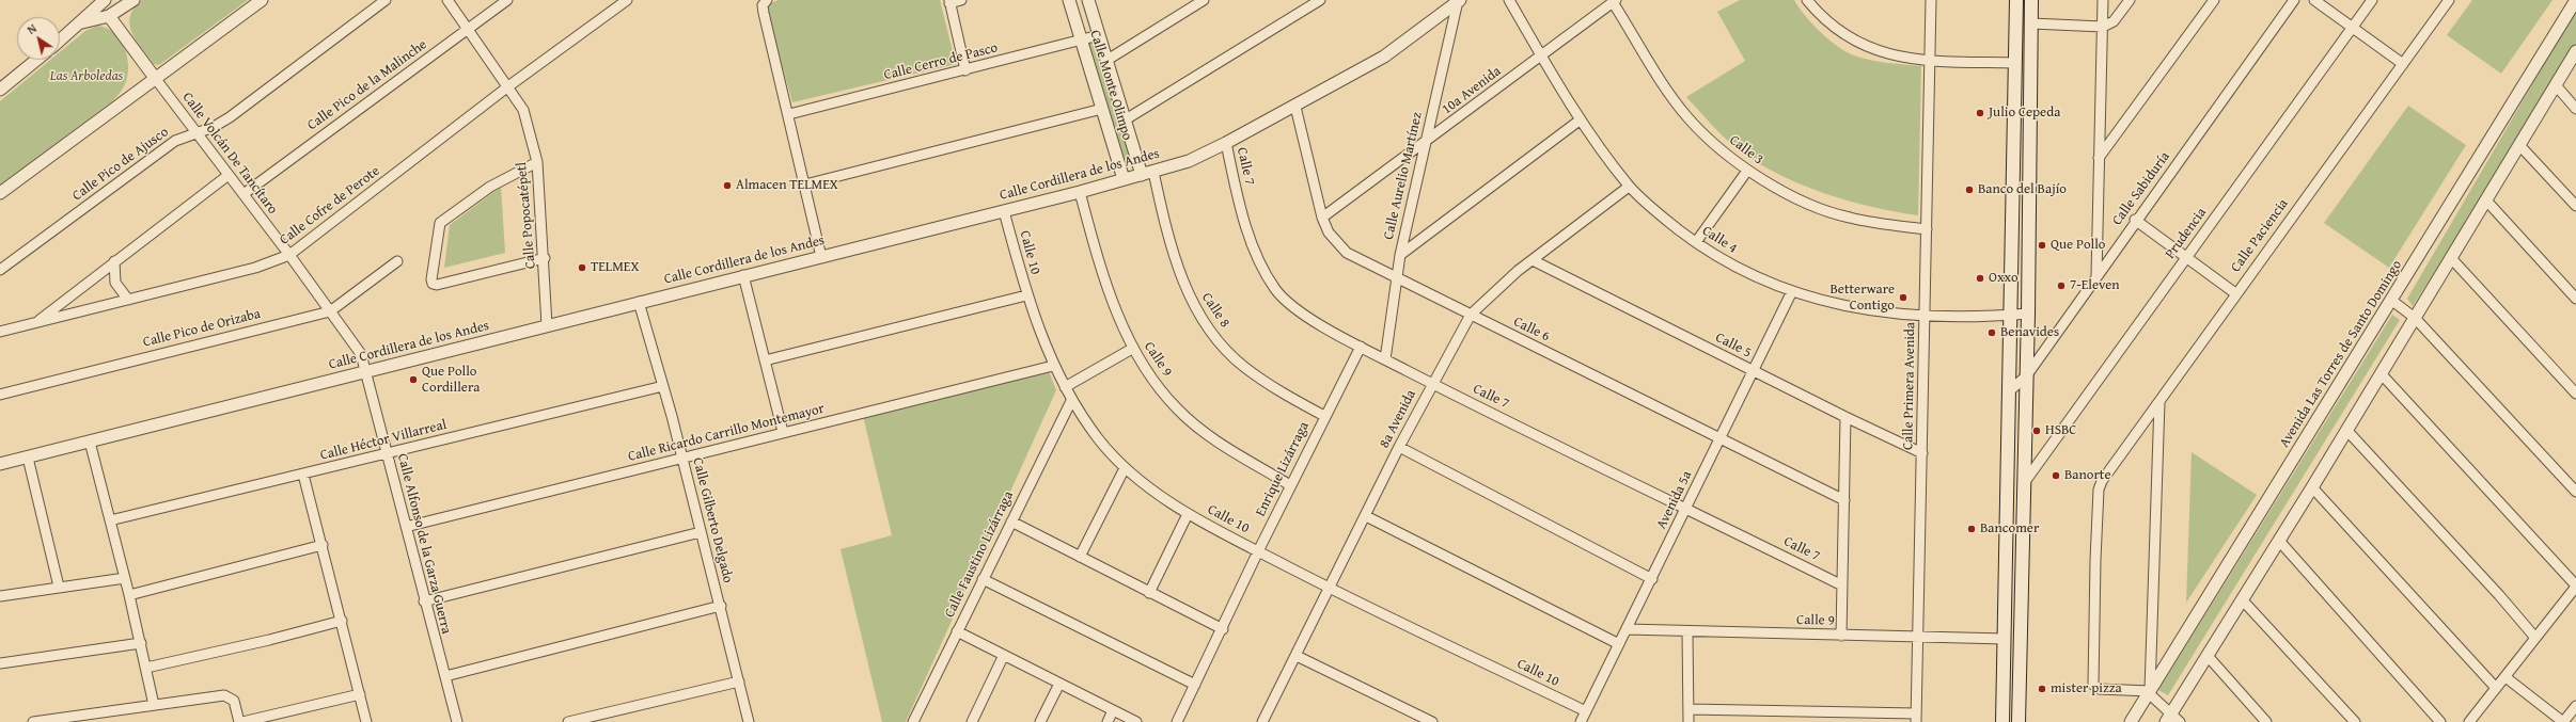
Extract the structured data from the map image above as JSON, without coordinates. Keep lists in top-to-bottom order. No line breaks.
{"streets":{"street":["Calle Cerro de Pasco","Calle Pico de la Malinche","Calle Monte Olimpo","10a Avenida","Calle 3","Calle Volcán De Tancítaro","Calle Pico de Ajusco","Calle 7","Calle Cordillera de los Andes","Calle Aurelio Martínez","Calle Sabiduría","Calle Cofre de Perote","Calle Popocatépetl","Prudencia","Calle Paciencia","Calle 4","Calle 10","Calle 8","Calle Pico de Orizaba","Calle 6","Calle 5","Avenida Las Torres de Santo Domingo","Calle 9","Calle Primera Avenida","8a Avenida","Calle Ricardo Carrillo Montemayor","Calle Héctor Villarreal","Enrique Lizárraga","Avenida 5a","Calle Gilberto Delgado","Calle Alfonso de la Garza Guerra","Calle Faustino Lizárraga"]},"crossings":[["Calle Cerro de Pasco","Calle Monte Olimpo"],["Calle Pico de la Malinche","Calle Volcán De Tancítaro"],["Calle Pico de la Malinche","Calle Popocatépetl"],["Calle Monte Olimpo","Calle Cordillera de los Andes"],["Calle Monte Olimpo","Calle 8"],["10a Avenida","Calle 3"],["10a Avenida","Calle Aurelio Martínez"],["10a Avenida","Calle 4"],["10a Avenida","Calle 6"],["Calle 3","Calle Primera Avenida"],["Calle Volcán De Tancítaro","Calle Pico de Ajusco"],["Calle Volcán De Tancítaro","Calle Cordillera de los Andes"],["Calle Volcán De Tancítaro","Calle Cofre de Perote"],["Calle Volcán De Tancítaro","Calle Pico de Orizaba"],["Calle Volcán De Tancítaro","Calle Alfonso de la Garza Guerra"],["Calle 7","Calle Cordillera de los Andes"],["Calle 7","Calle Aurelio Martínez"],["Calle 7","8a Avenida"],["Calle 7","Enrique Lizárraga"],["Calle 7","Avenida 5a"],["Calle Cordillera de los Andes","Calle Aurelio Martínez"],["Calle Cordillera de los Andes","Calle Popocatépetl"],["Calle Cordillera de los Andes","Calle 10"],["Calle Cordillera de los Andes","Calle 8"],["Calle Cordillera de los Andes","Calle 6"],["Calle Cordillera de los Andes","Calle 9"],["Calle Cordillera de los Andes","Calle Gilberto Delgado"],["Calle Cordillera de los Andes","Calle Alfonso de la Garza Guerra"],["Calle Aurelio Martínez","Calle 6"],["Calle Cofre de Perote","Calle Popocatépetl"],["Calle Paciencia","Avenida Las Torres de Santo Domingo"],["Calle 4","Calle Primera Avenida"],["Calle 4","8a Avenida"],["Calle 4","Avenida 5a"],["Calle 10","8a Avenida"],["Calle 10","Calle Ricardo Carrillo Montemayor"],["Calle 10","Enrique Lizárraga"],["Calle 10","Avenida 5a"],["Calle 10","Calle Faustino Lizárraga"],["Calle 8","Enrique Lizárraga"],["Calle 6","8a Avenida"],["Calle 6","Avenida 5a"],["Calle 5","Calle Primera Avenida"],["Calle 5","8a Avenida"],["Calle 5","Avenida 5a"],["Calle 9","Calle Primera Avenida"],["Calle 9","Enrique Lizárraga"],["Calle 9","Avenida 5a"],["Calle Ricardo Carrillo Montemayor","Calle Gilberto Delgado"],["Calle Ricardo Carrillo Montemayor","Calle Alfonso de la Garza Guerra"],["Calle Héctor Villarreal","Calle Gilberto Delgado"],["Calle Héctor Villarreal","Calle Alfonso de la Garza Guerra"]],"parks":["Las Arboledas"],"places":["Julio Cepeda","Almacen TELMEX","Banco del Bajío","Que Pollo","TELMEX","Oxxo","7-Eleven","Betterware Contigo","Benavides","Que Pollo Cordillera","HSBC","Banorte","Bancomer","mister pizza"],"north":"top left"}
